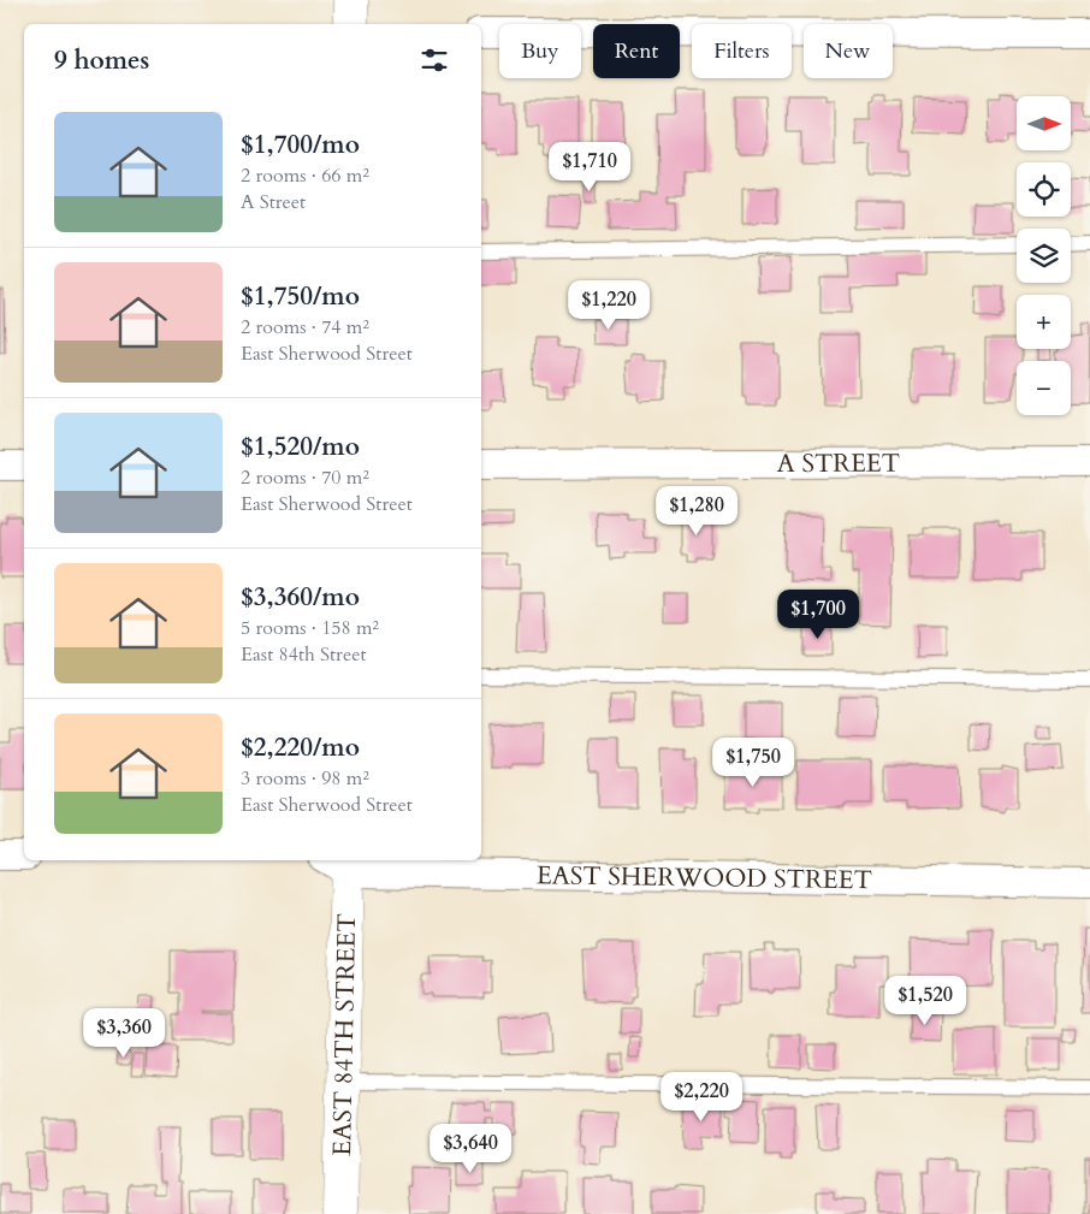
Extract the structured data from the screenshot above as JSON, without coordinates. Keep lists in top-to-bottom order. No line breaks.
{"streets":{"street":["A STREET","EAST SHERWOOD STREET","EAST 84TH STREET"]},"crossings":[["EAST SHERWOOD STREET","EAST 84TH STREET"]],"north":"right","page":{"chip":["Buy","Rent","Filters","New"],"heading":"9 homes","map_buttons":["+","−"],"list":[{"name":"$1,700/mo","note":"2 rooms · 66 m² · A Street"},{"name":"$1,750/mo","note":"2 rooms · 74 m² · East Sherwood Street"},{"name":"$1,520/mo","note":"2 rooms · 70 m² · East Sherwood Street"},{"name":"$3,360/mo","note":"5 rooms · 158 m² · East 84th Street"},{"name":"$2,220/mo","note":"3 rooms · 98 m² · East Sherwood Street"}],"price":["$1,710","$1,220","$1,280","$1,700","$1,750","$1,520","$3,360","$2,220","$3,640"]}}
